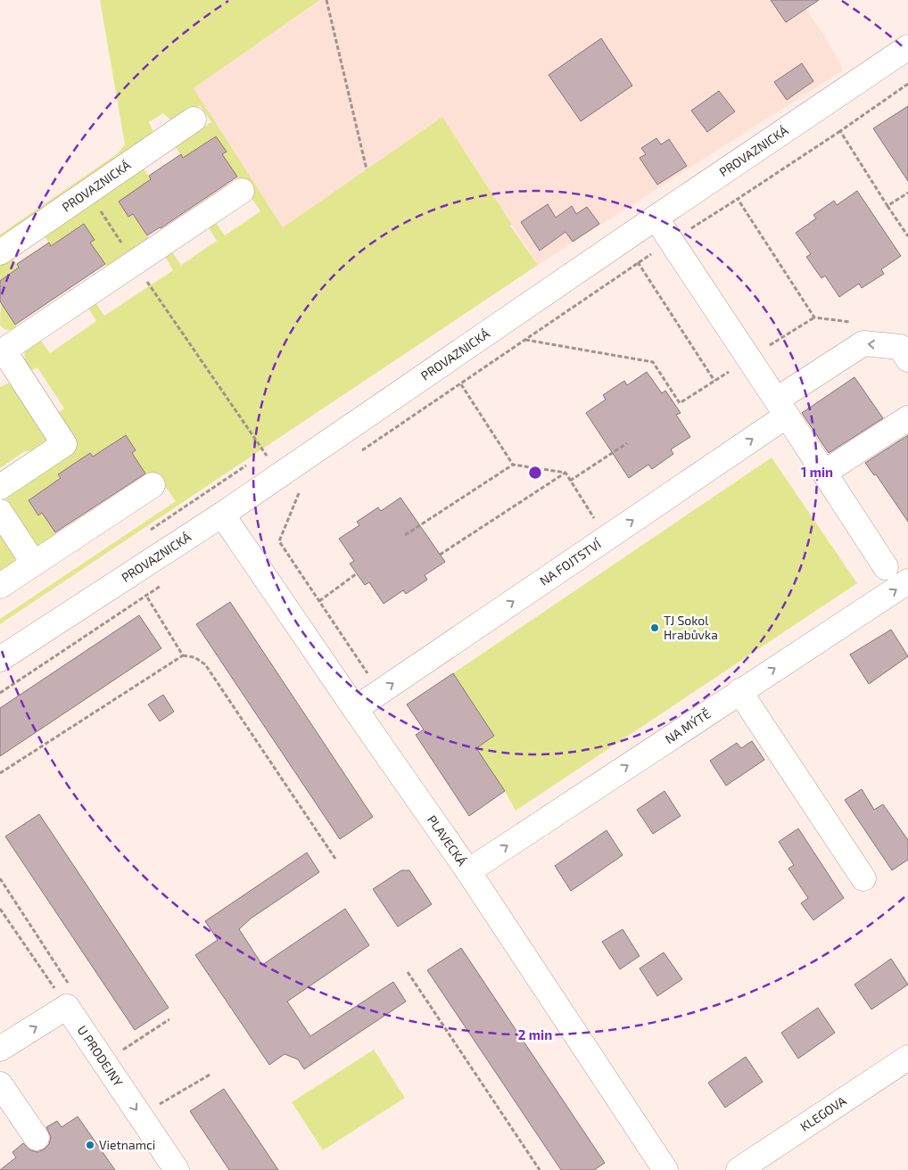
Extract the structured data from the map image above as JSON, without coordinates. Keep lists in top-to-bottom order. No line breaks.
{"streets":{"street":["PROVAZNICKÁ","NA FOJTSTVÍ","NA MÝTĚ","PLAVECKÁ","U PRODEJNY","KLEGOVA"]},"crossings":[["PROVAZNICKÁ","PLAVECKÁ"],["NA FOJTSTVÍ","PLAVECKÁ"],["NA MÝTĚ","PLAVECKÁ"]],"one_way":["NA MÝTĚ"],"places":["TJ Sokol Hrabůvka","Vietnamci"],"rings":["1 min","2 min"]}
